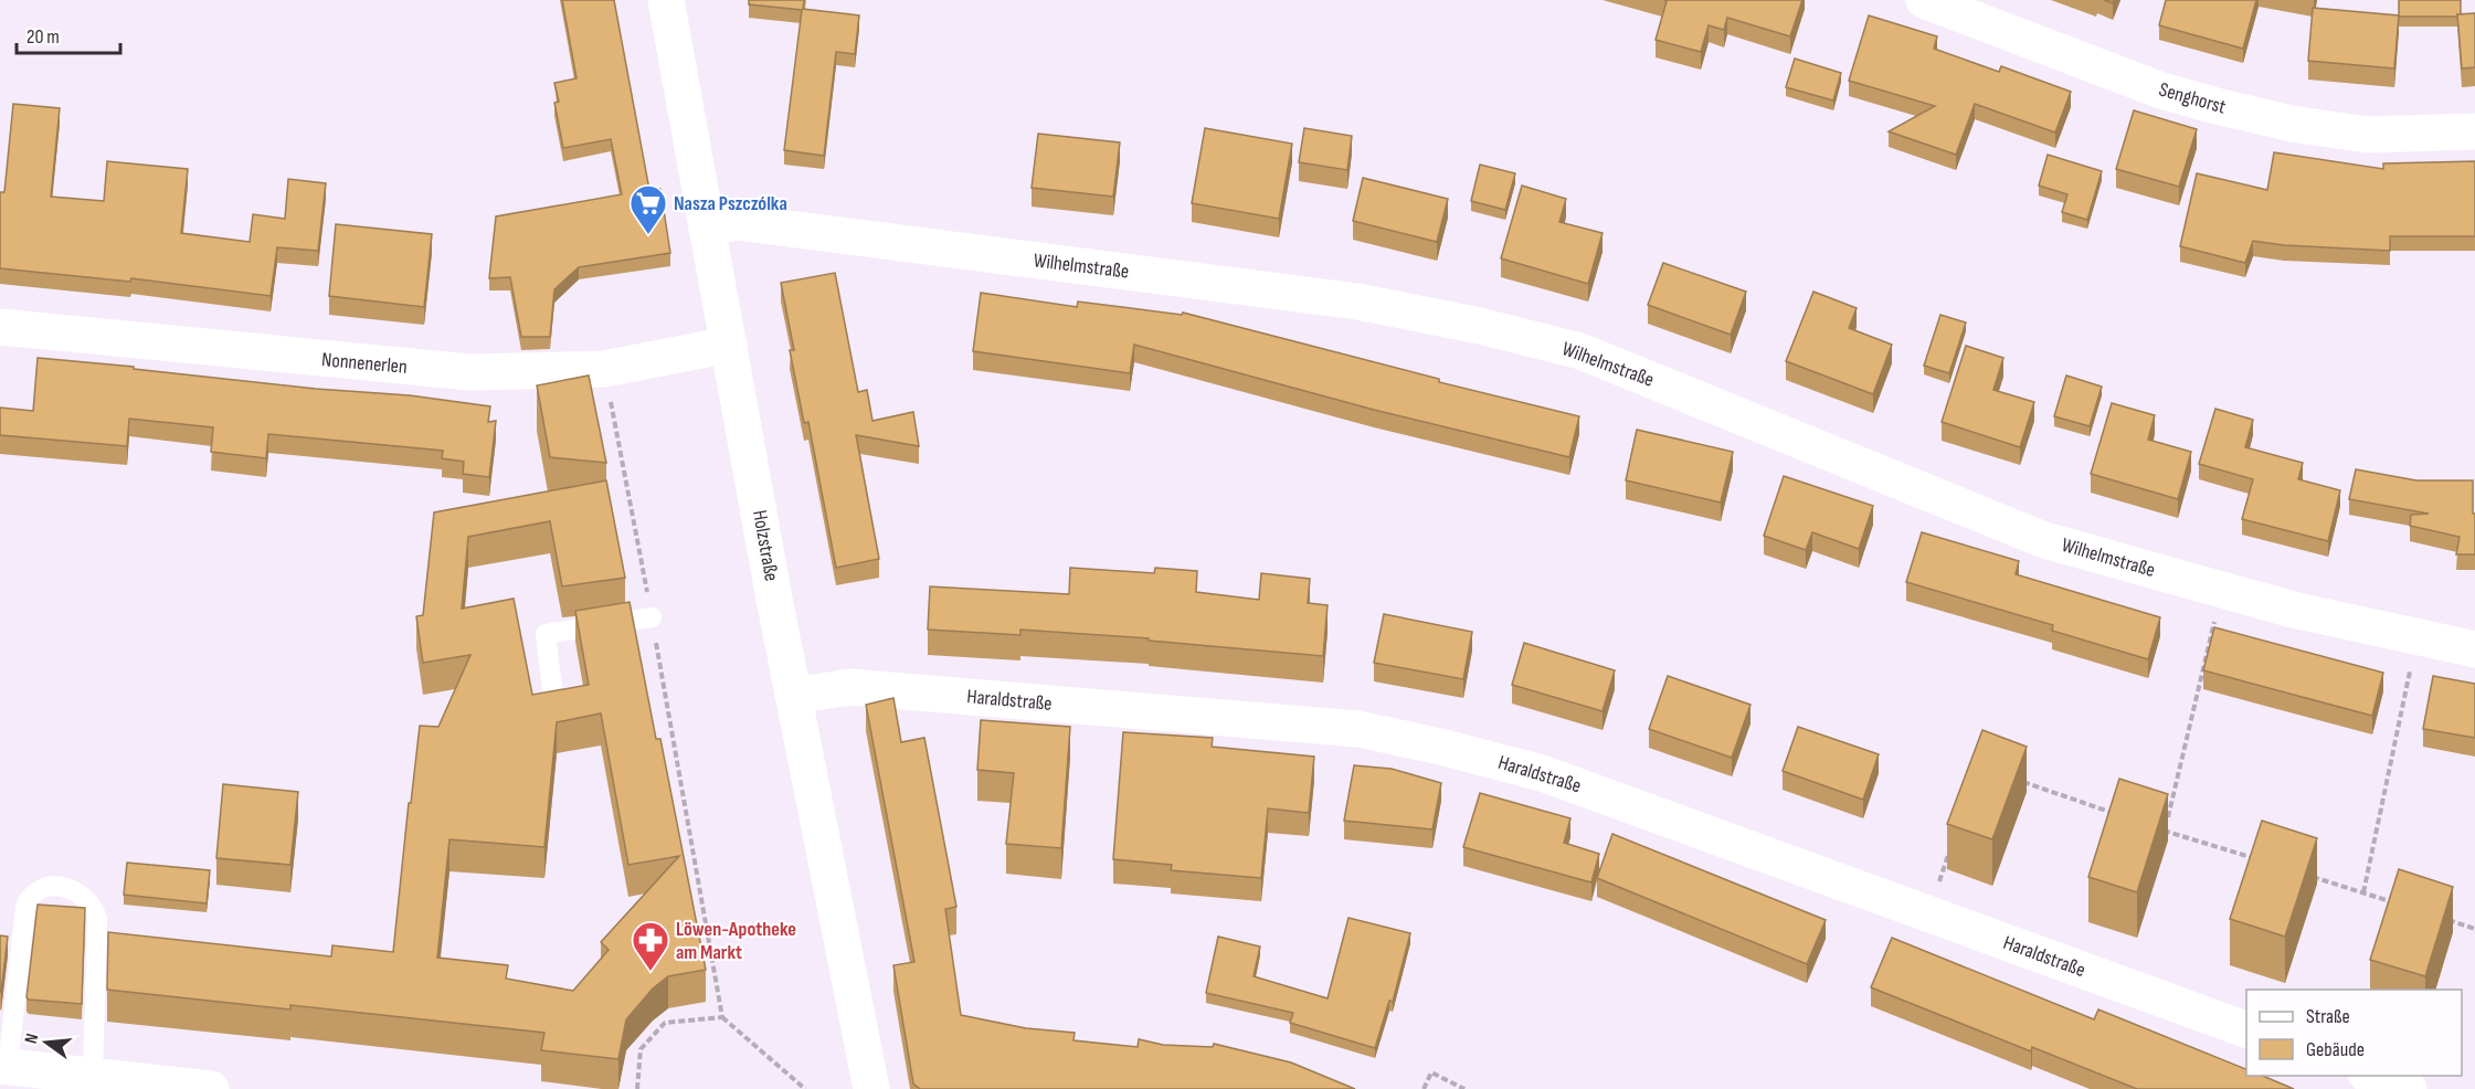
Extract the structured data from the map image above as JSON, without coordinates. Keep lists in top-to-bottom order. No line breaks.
{"streets":{"street":["Senghorst","Wilhelmstraße","Nonnenerlen","Holzstraße","Haraldstraße"]},"crossings":[["Wilhelmstraße","Holzstraße"],["Nonnenerlen","Holzstraße"],["Holzstraße","Haraldstraße"]],"places":{"supermarket":["Nasza Pszczólka"],"pharmacy":["Löwen-Apotheke am Markt"]},"legend":["Straße","Gebäude"],"scale_bar":"20 m","north":"left"}
